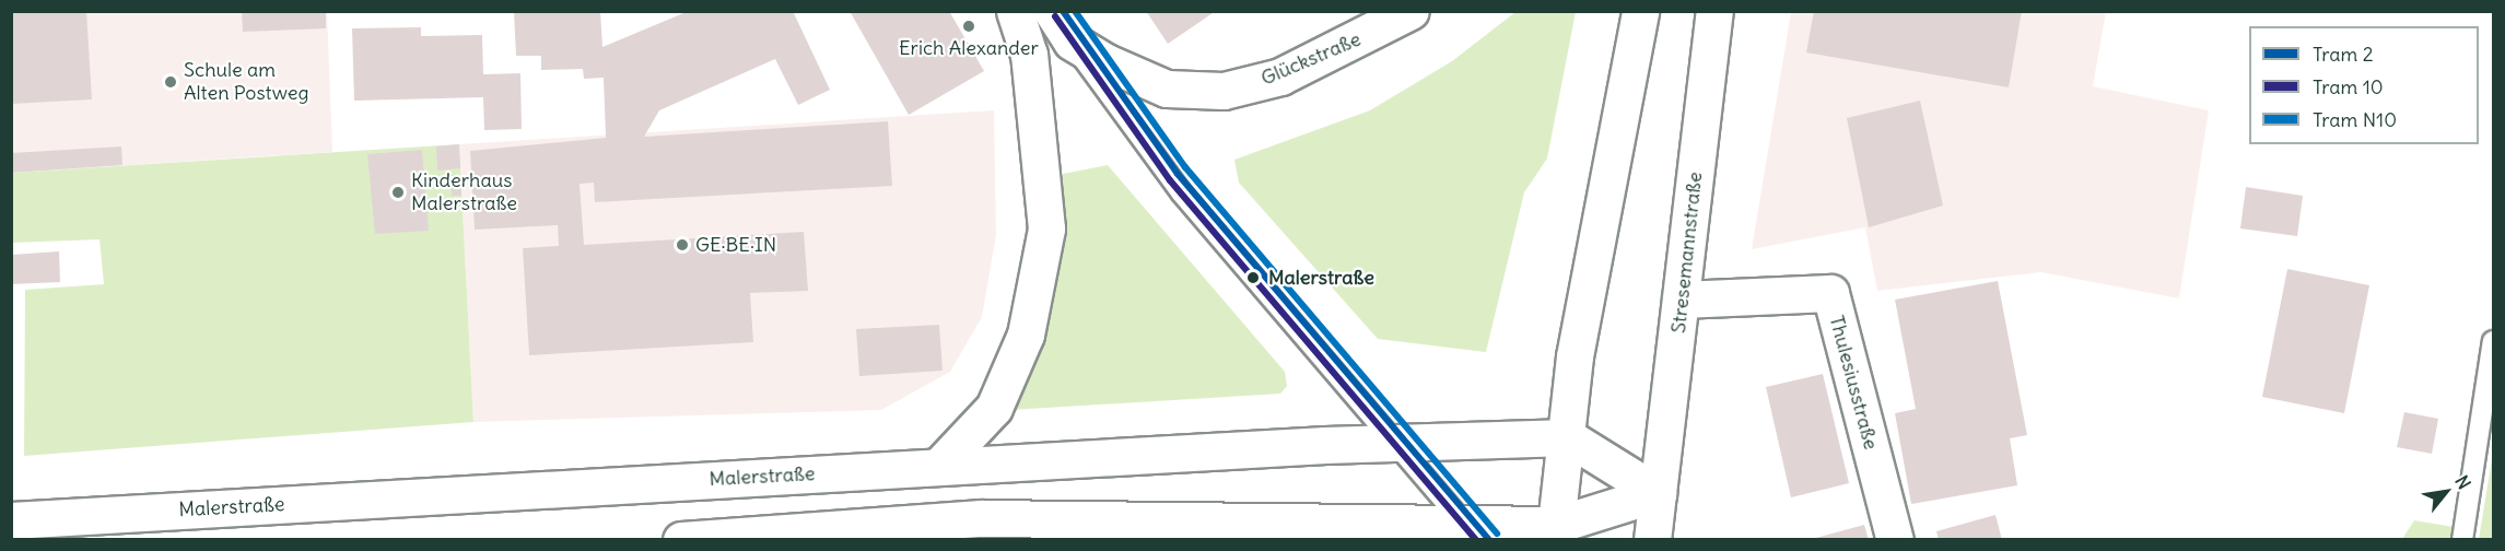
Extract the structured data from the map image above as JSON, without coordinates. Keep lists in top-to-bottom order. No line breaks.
{"streets":{"main road":["Glückstraße","Stresemannstraße","Thulesiusstraße","Malerstraße"]},"crossings":[["Stresemannstraße","Thulesiusstraße"]],"places":["Erich Alexander","Schule am Alten Postweg","Kinderhaus Malerstraße","GE·BE·IN","Malerstraße"],"lines":["tram line 2","tram line N10","tram line 10"],"legend":["Tram 2","Tram 10","Tram N10"],"north":"top right"}
